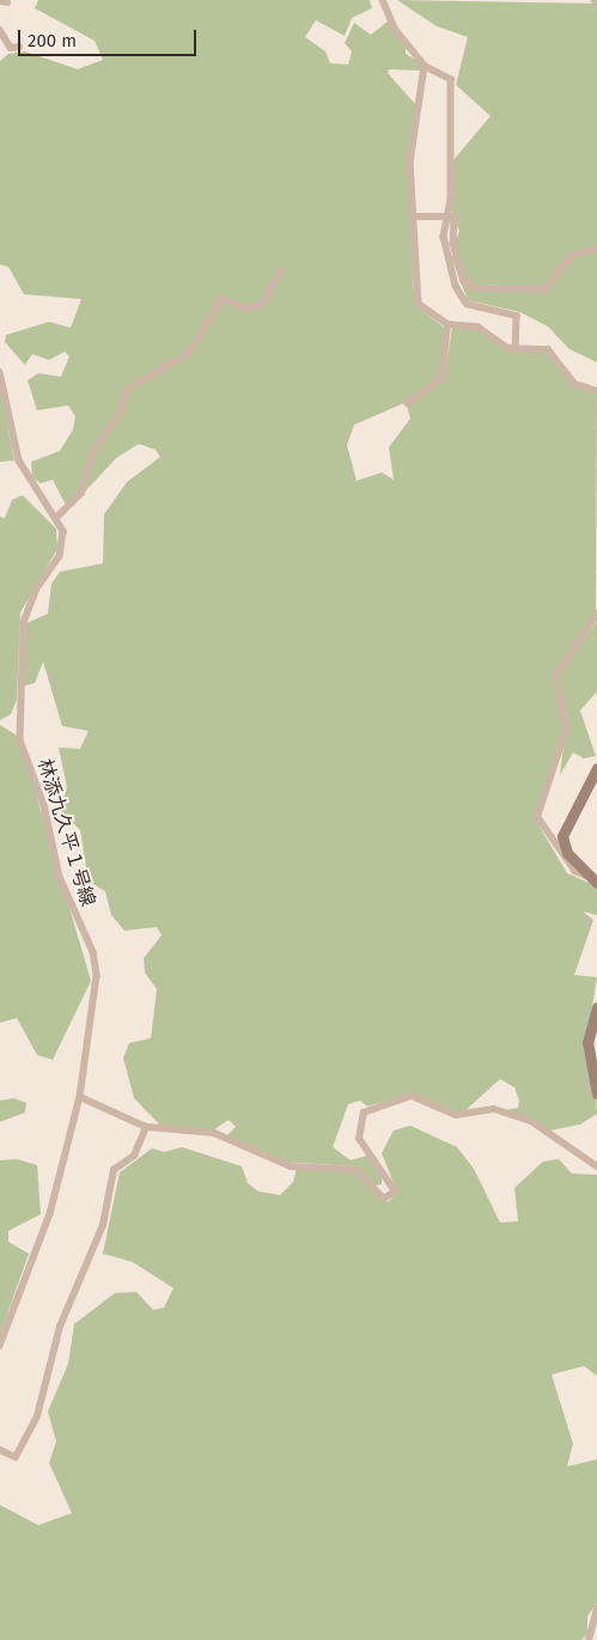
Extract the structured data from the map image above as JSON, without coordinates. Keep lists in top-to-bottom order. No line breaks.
{"streets":{"street":["林添九久平１号線"]},"scale_bar":"200 m"}
